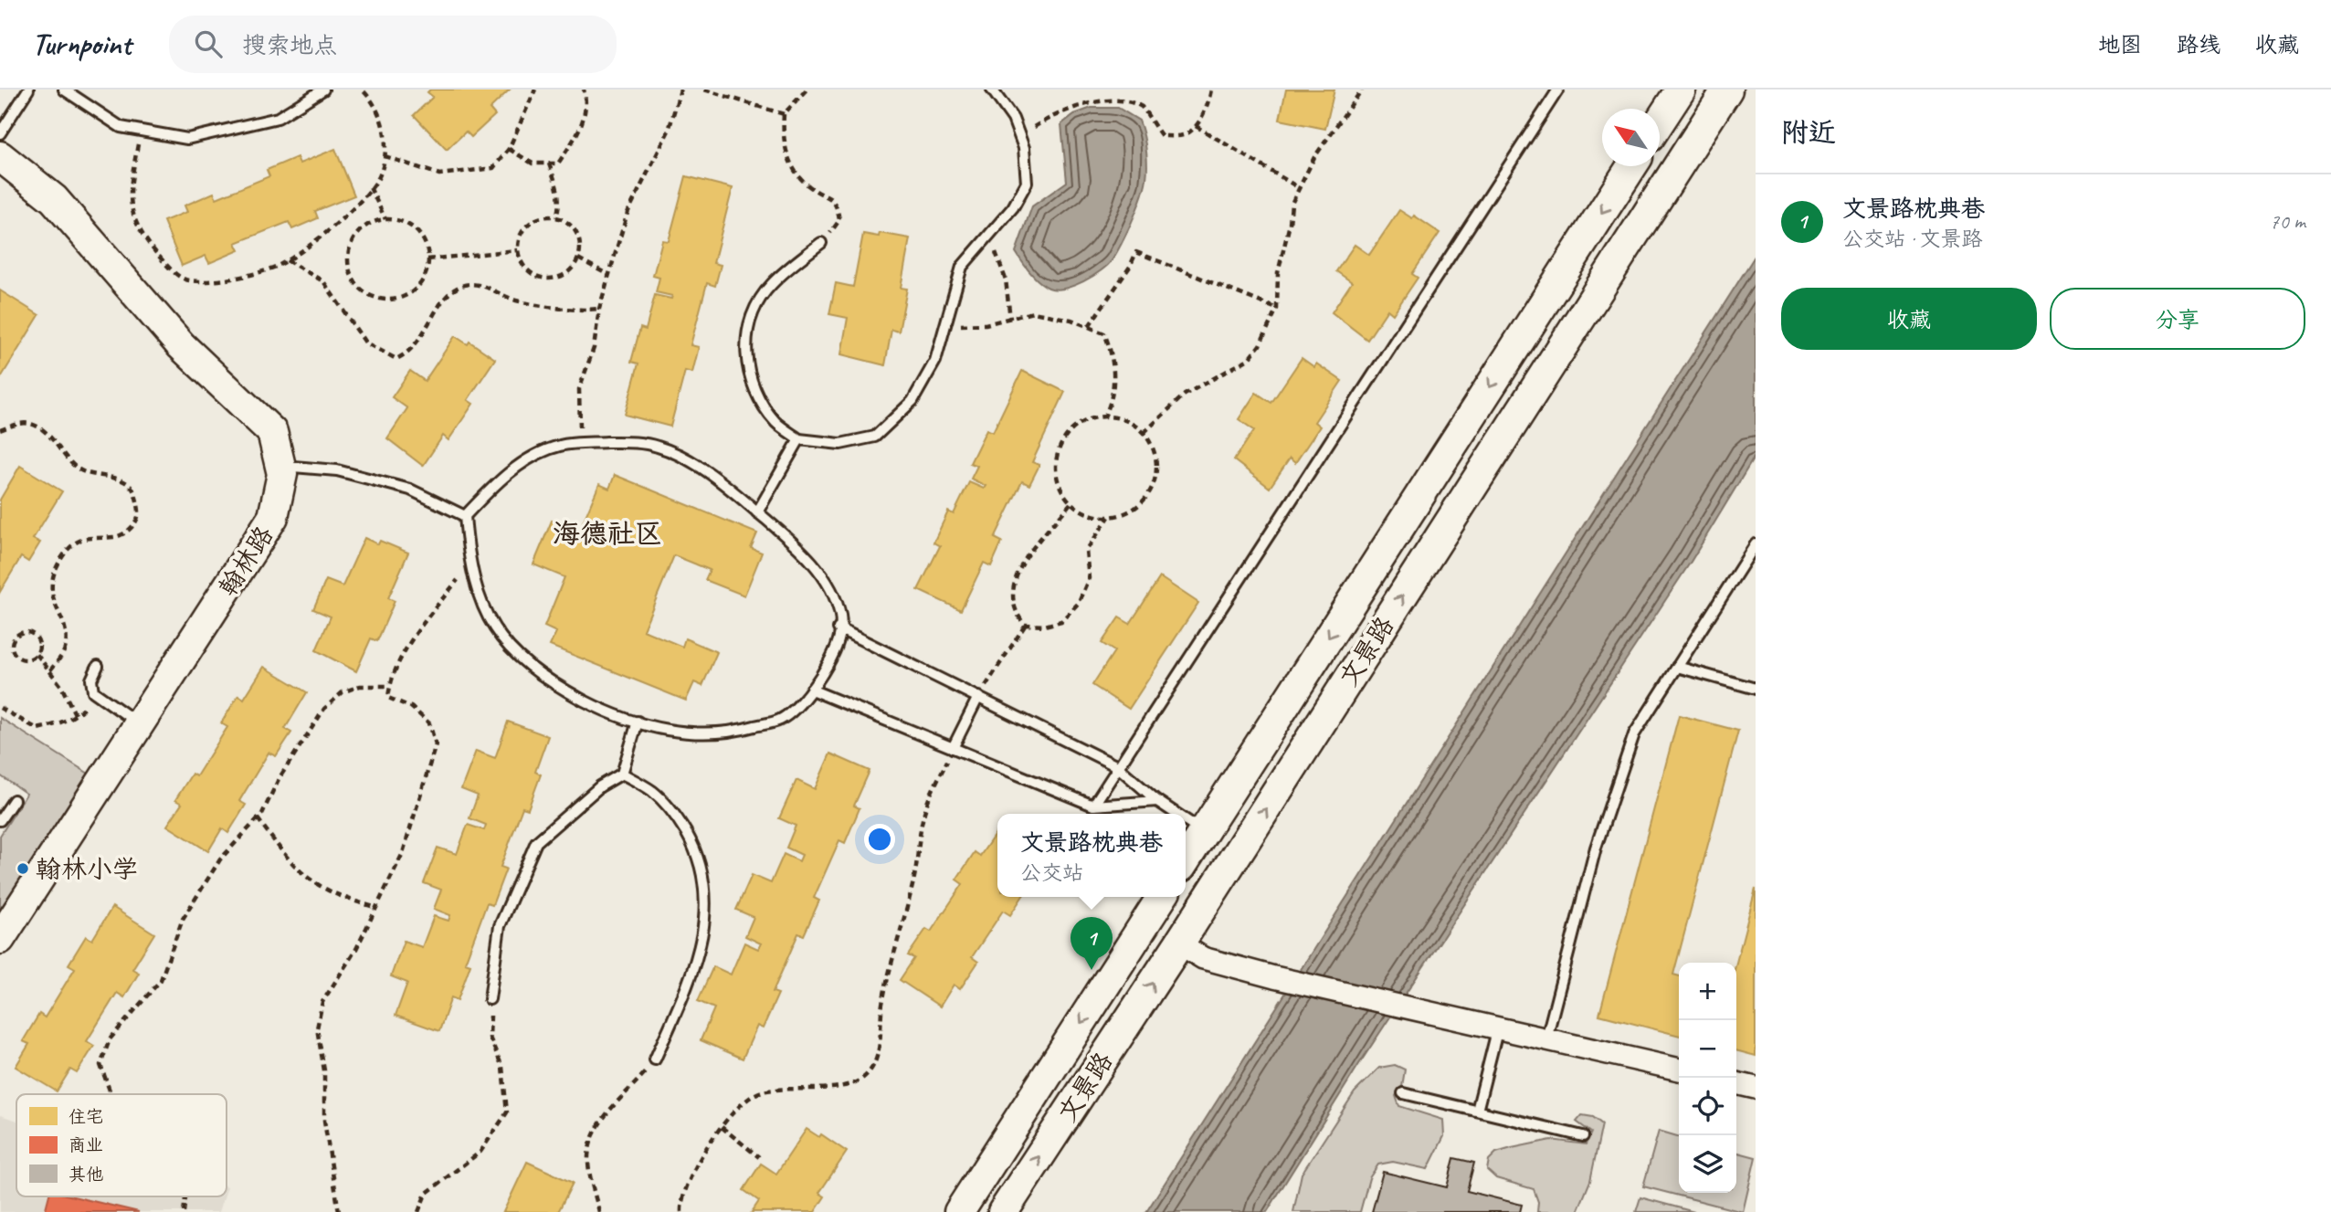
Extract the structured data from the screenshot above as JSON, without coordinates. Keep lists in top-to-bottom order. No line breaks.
{"streets":{"main road":["翰林路","文景路"]},"districts":["海德社区"],"places":["翰林小学"],"legend":["住宅","商业","其他"],"north":"top left","page":{"header":"Turnpoint","search":"搜索地点","nav":["地图","路线","收藏"],"heading":"附近","list":[{"mark":"1","name":"文景路枕典巷","note":"公交站 · 文景路","value":"70 m"}],"buttons":["收藏","分享"],"popup":["文景路枕典巷","公交站"],"pins":"1","map_buttons":["+","−"]}}
